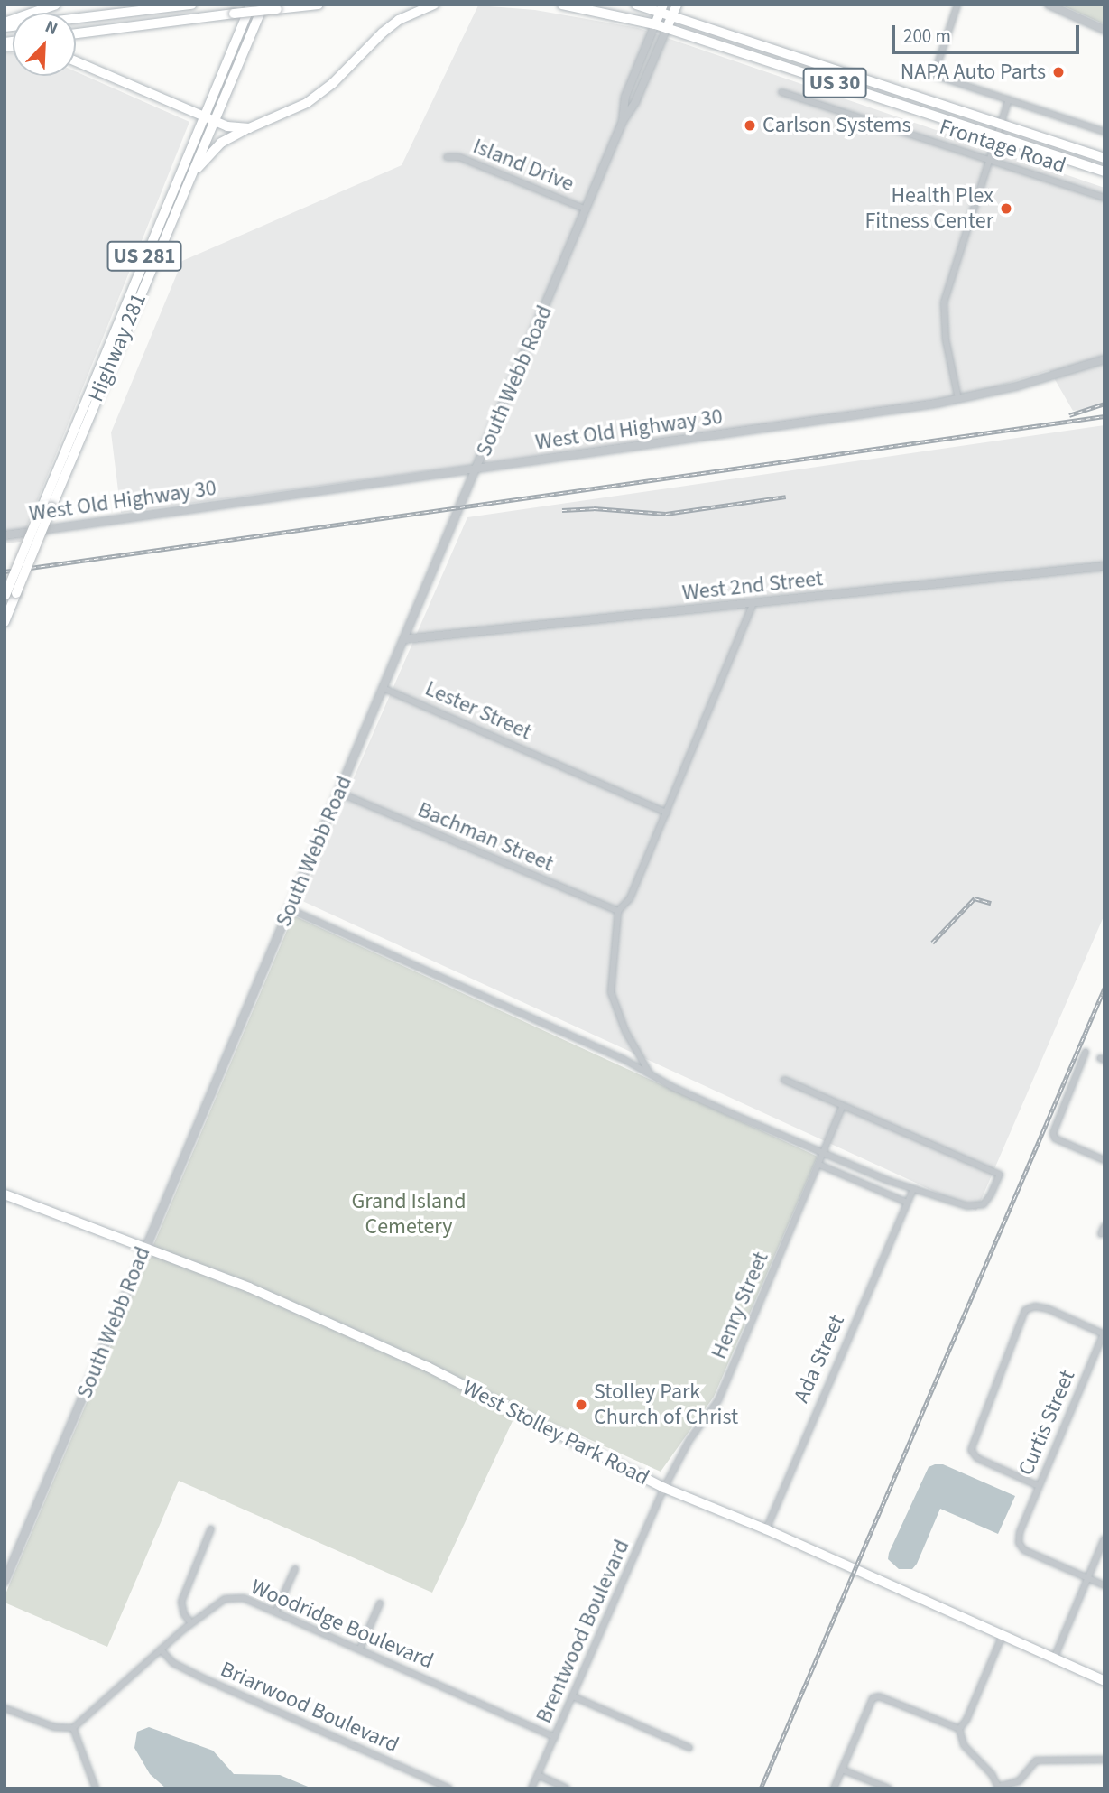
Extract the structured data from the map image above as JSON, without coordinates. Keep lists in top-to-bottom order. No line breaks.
{"streets":{"main road":["US 30","US 281","Highway 281","South Webb Road","West Stolley Park Road"],"street":["Frontage Road","Island Drive","West Old Highway 30","West 2nd Street","Lester Street","Bachman Street","Henry Street","Ada Street","Curtis Street","Woodridge Boulevard","Brentwood Boulevard","Briarwood Boulevard"]},"crossings":[["US 30","South Webb Road"],["Island Drive","South Webb Road"],["South Webb Road","West Old Highway 30"],["South Webb Road","West 2nd Street"],["South Webb Road","Lester Street"],["South Webb Road","Bachman Street"],["South Webb Road","West Stolley Park Road"],["Henry Street","West Stolley Park Road"],["Henry Street","Brentwood Boulevard"],["Ada Street","West Stolley Park Road"],["West Stolley Park Road","Brentwood Boulevard"],["Woodridge Boulevard","Brentwood Boulevard"],["Woodridge Boulevard","Briarwood Boulevard"]],"parks":["Grand Island Cemetery"],"places":["NAPA Auto Parts","Carlson Systems","Health Plex Fitness Center","Stolley Park Church of Christ"],"scale_bar":"200 m","north":"top right"}
